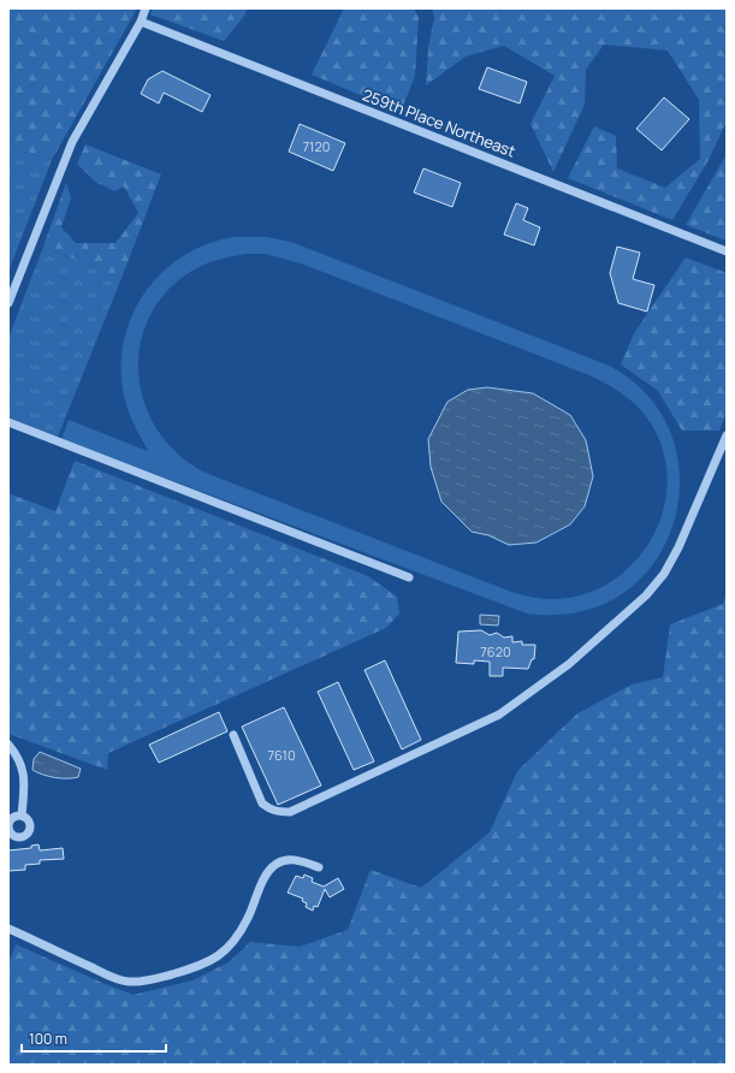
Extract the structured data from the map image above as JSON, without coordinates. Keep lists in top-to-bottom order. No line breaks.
{"streets":{"street":["259th Place Northeast"]},"house_numbers":["7120","7620","7610"],"scale_bar":"100 m"}
